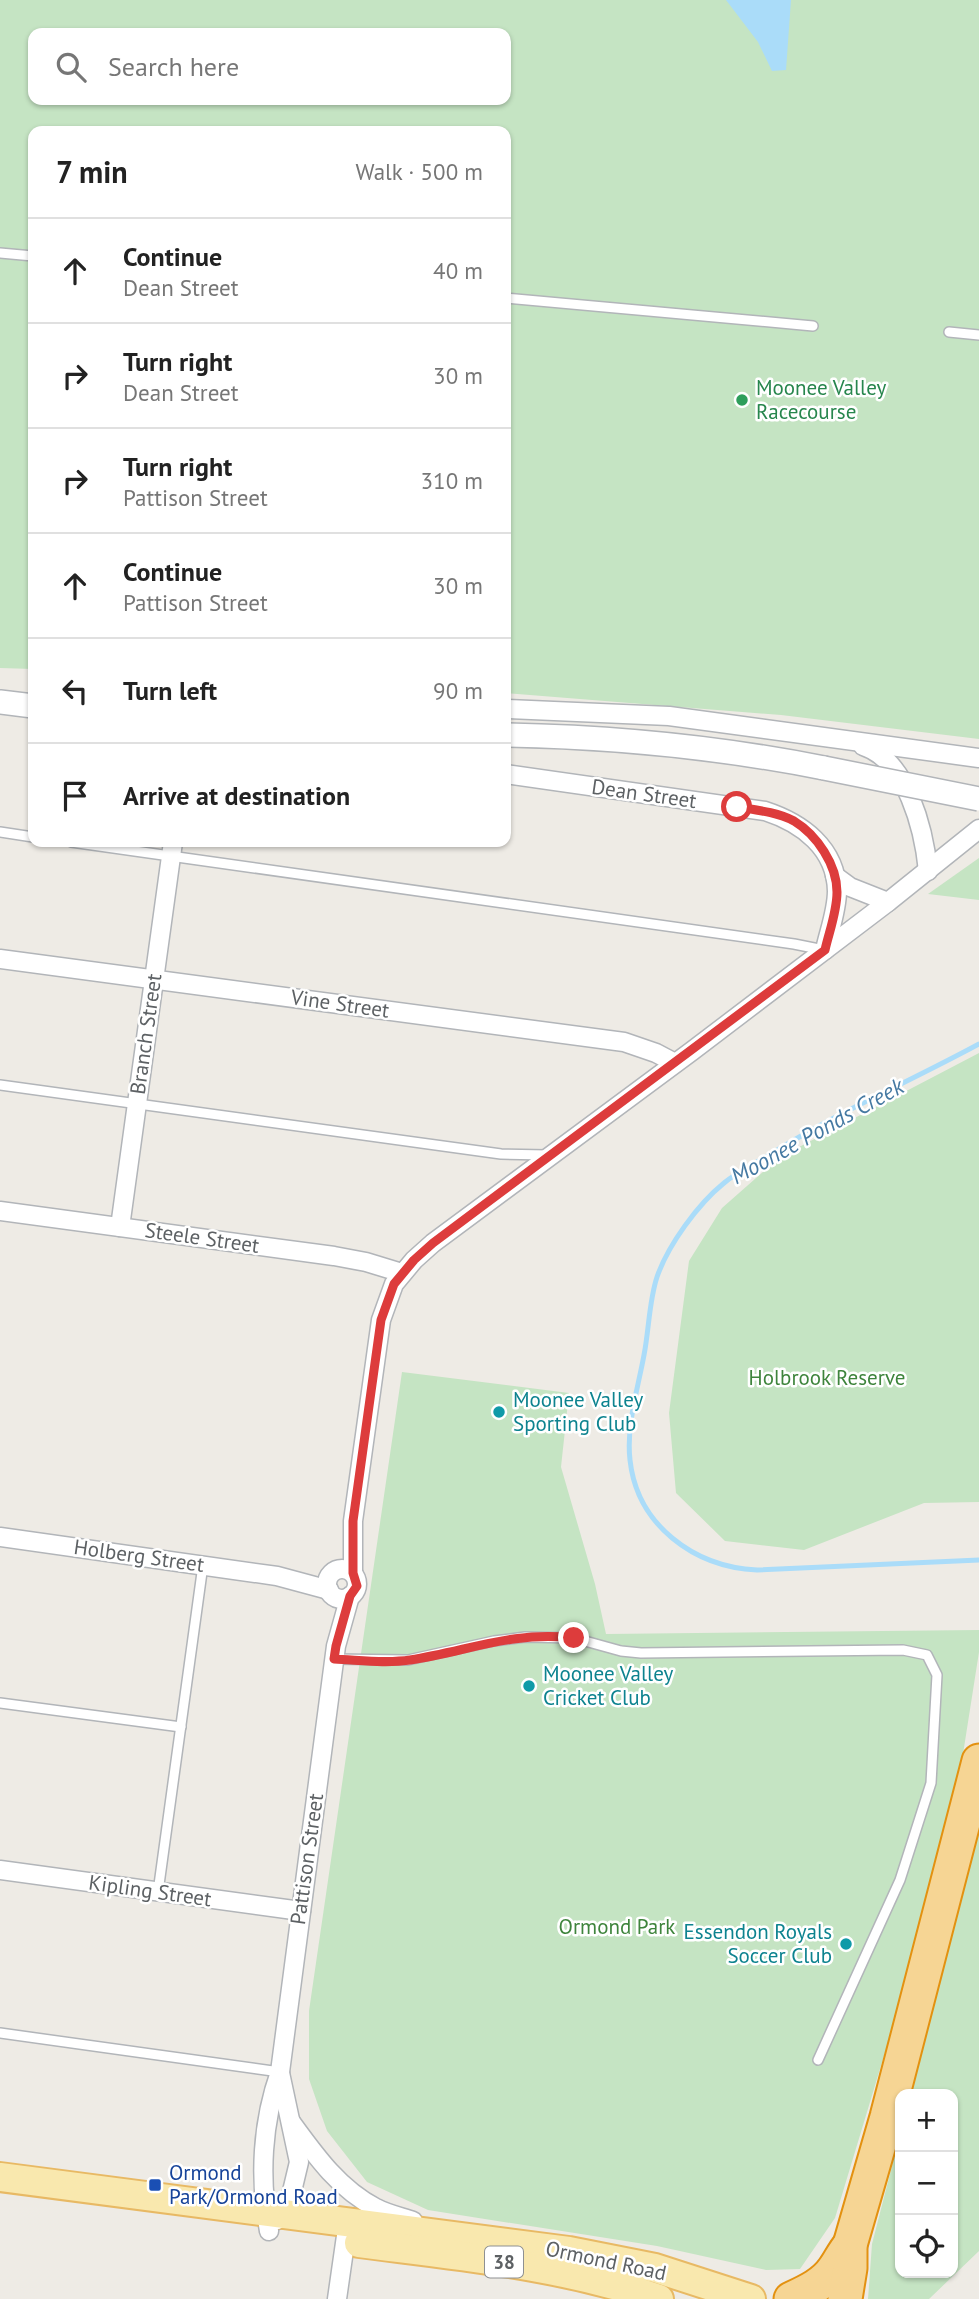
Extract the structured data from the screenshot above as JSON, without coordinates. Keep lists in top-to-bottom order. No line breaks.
{"streets":{"main road":["Ormond Road","38"],"street":["Dean Street","Vine Street","Branch Street","Steele Street","Holberg Street","Pattison Street","Kipling Street"]},"crossings":[["Dean Street","Pattison Street"],["Vine Street","Branch Street"],["Vine Street","Pattison Street"],["Branch Street","Steele Street"],["Steele Street","Pattison Street"],["Holberg Street","Pattison Street"],["Pattison Street","Kipling Street"],["Pattison Street","Ormond Road"]],"water":["Moonee Ponds Creek"],"parks":["Holbrook Reserve","Ormond Park"],"places":{"other":["Moonee Valley Racecourse","Moonee Valley Sporting Club","Moonee Valley Cricket Club","Essendon Royals Soccer Club"],"transit":["Ormond Park/Ormond Road"]},"page":{"search":"Search here","heading":["7 min","Walk · 500 m"],"list":[["Continue","Dean Street","40 m"],["Turn right","Dean Street","30 m"],["Turn right","Pattison Street","310 m"],["Continue","Pattison Street","30 m"],["Turn left","90 m"],"Arrive at destination"],"map_buttons":["+","−"]}}
